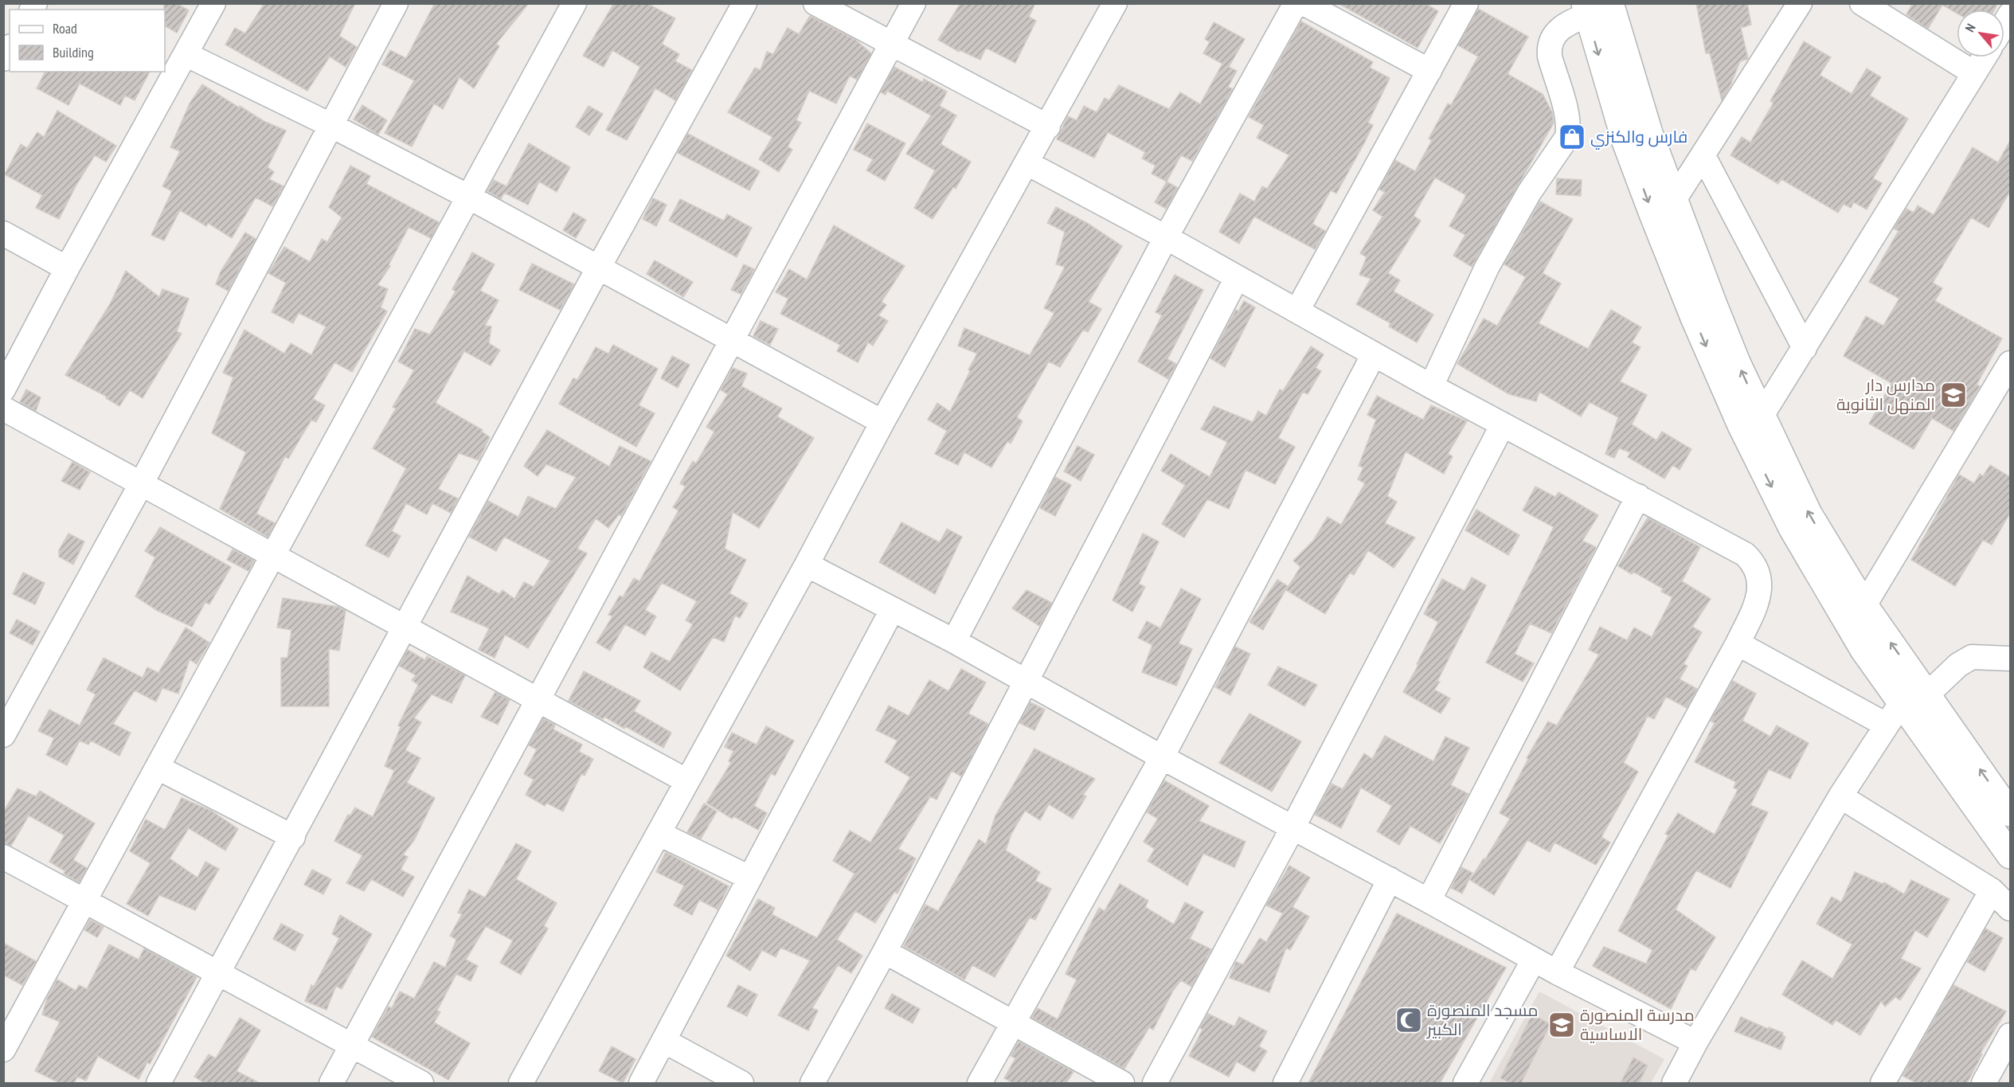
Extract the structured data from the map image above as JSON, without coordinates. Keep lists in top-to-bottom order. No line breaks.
{"places":{"shop":["فارس والكنزي"],"school or university":["مدارس دار المنهل الثانوية","مدرسة المنصورة الاساسية"],"mosque":["مسجد المنصورة الكبير"]},"legend":["Road","Building"],"north":"top left"}
